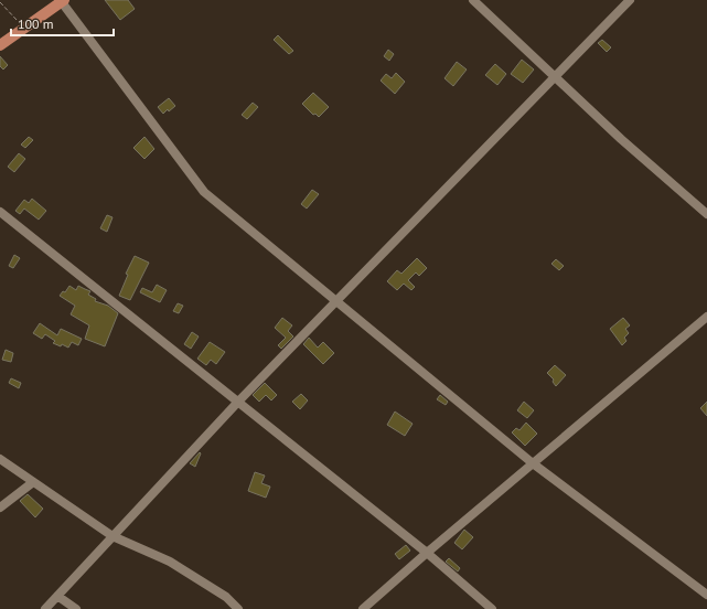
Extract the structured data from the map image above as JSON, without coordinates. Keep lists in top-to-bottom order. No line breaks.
{"scale_bar":"100 m"}
